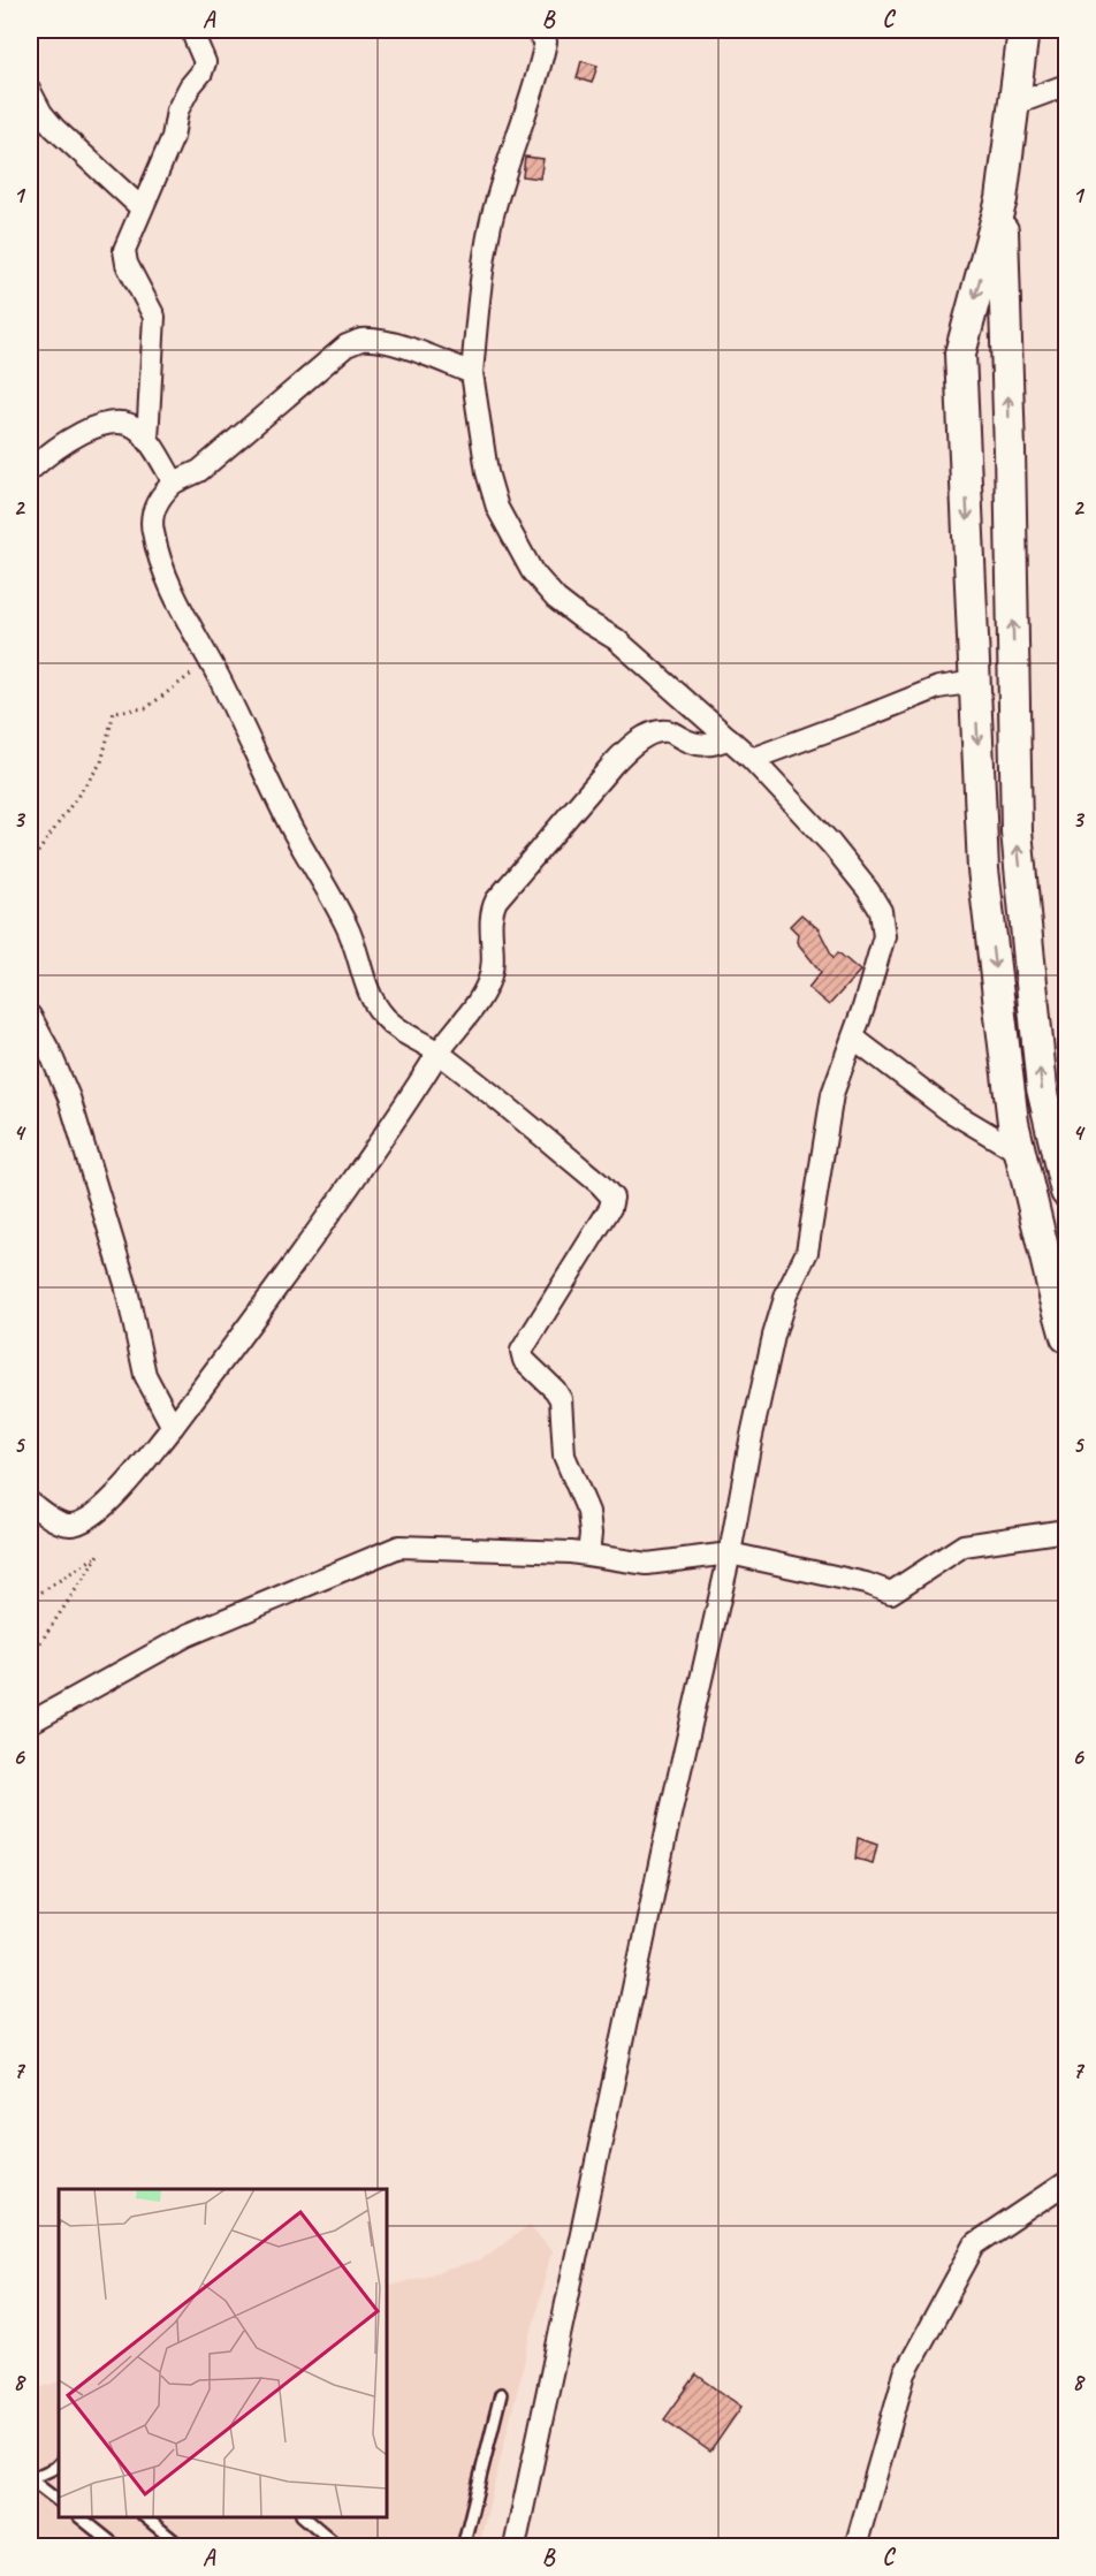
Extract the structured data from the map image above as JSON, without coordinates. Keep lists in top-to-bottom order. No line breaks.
{"grid":{"columns":["A","B","C"],"rows":["1","2","3","4","5","6","7","8"]}}
